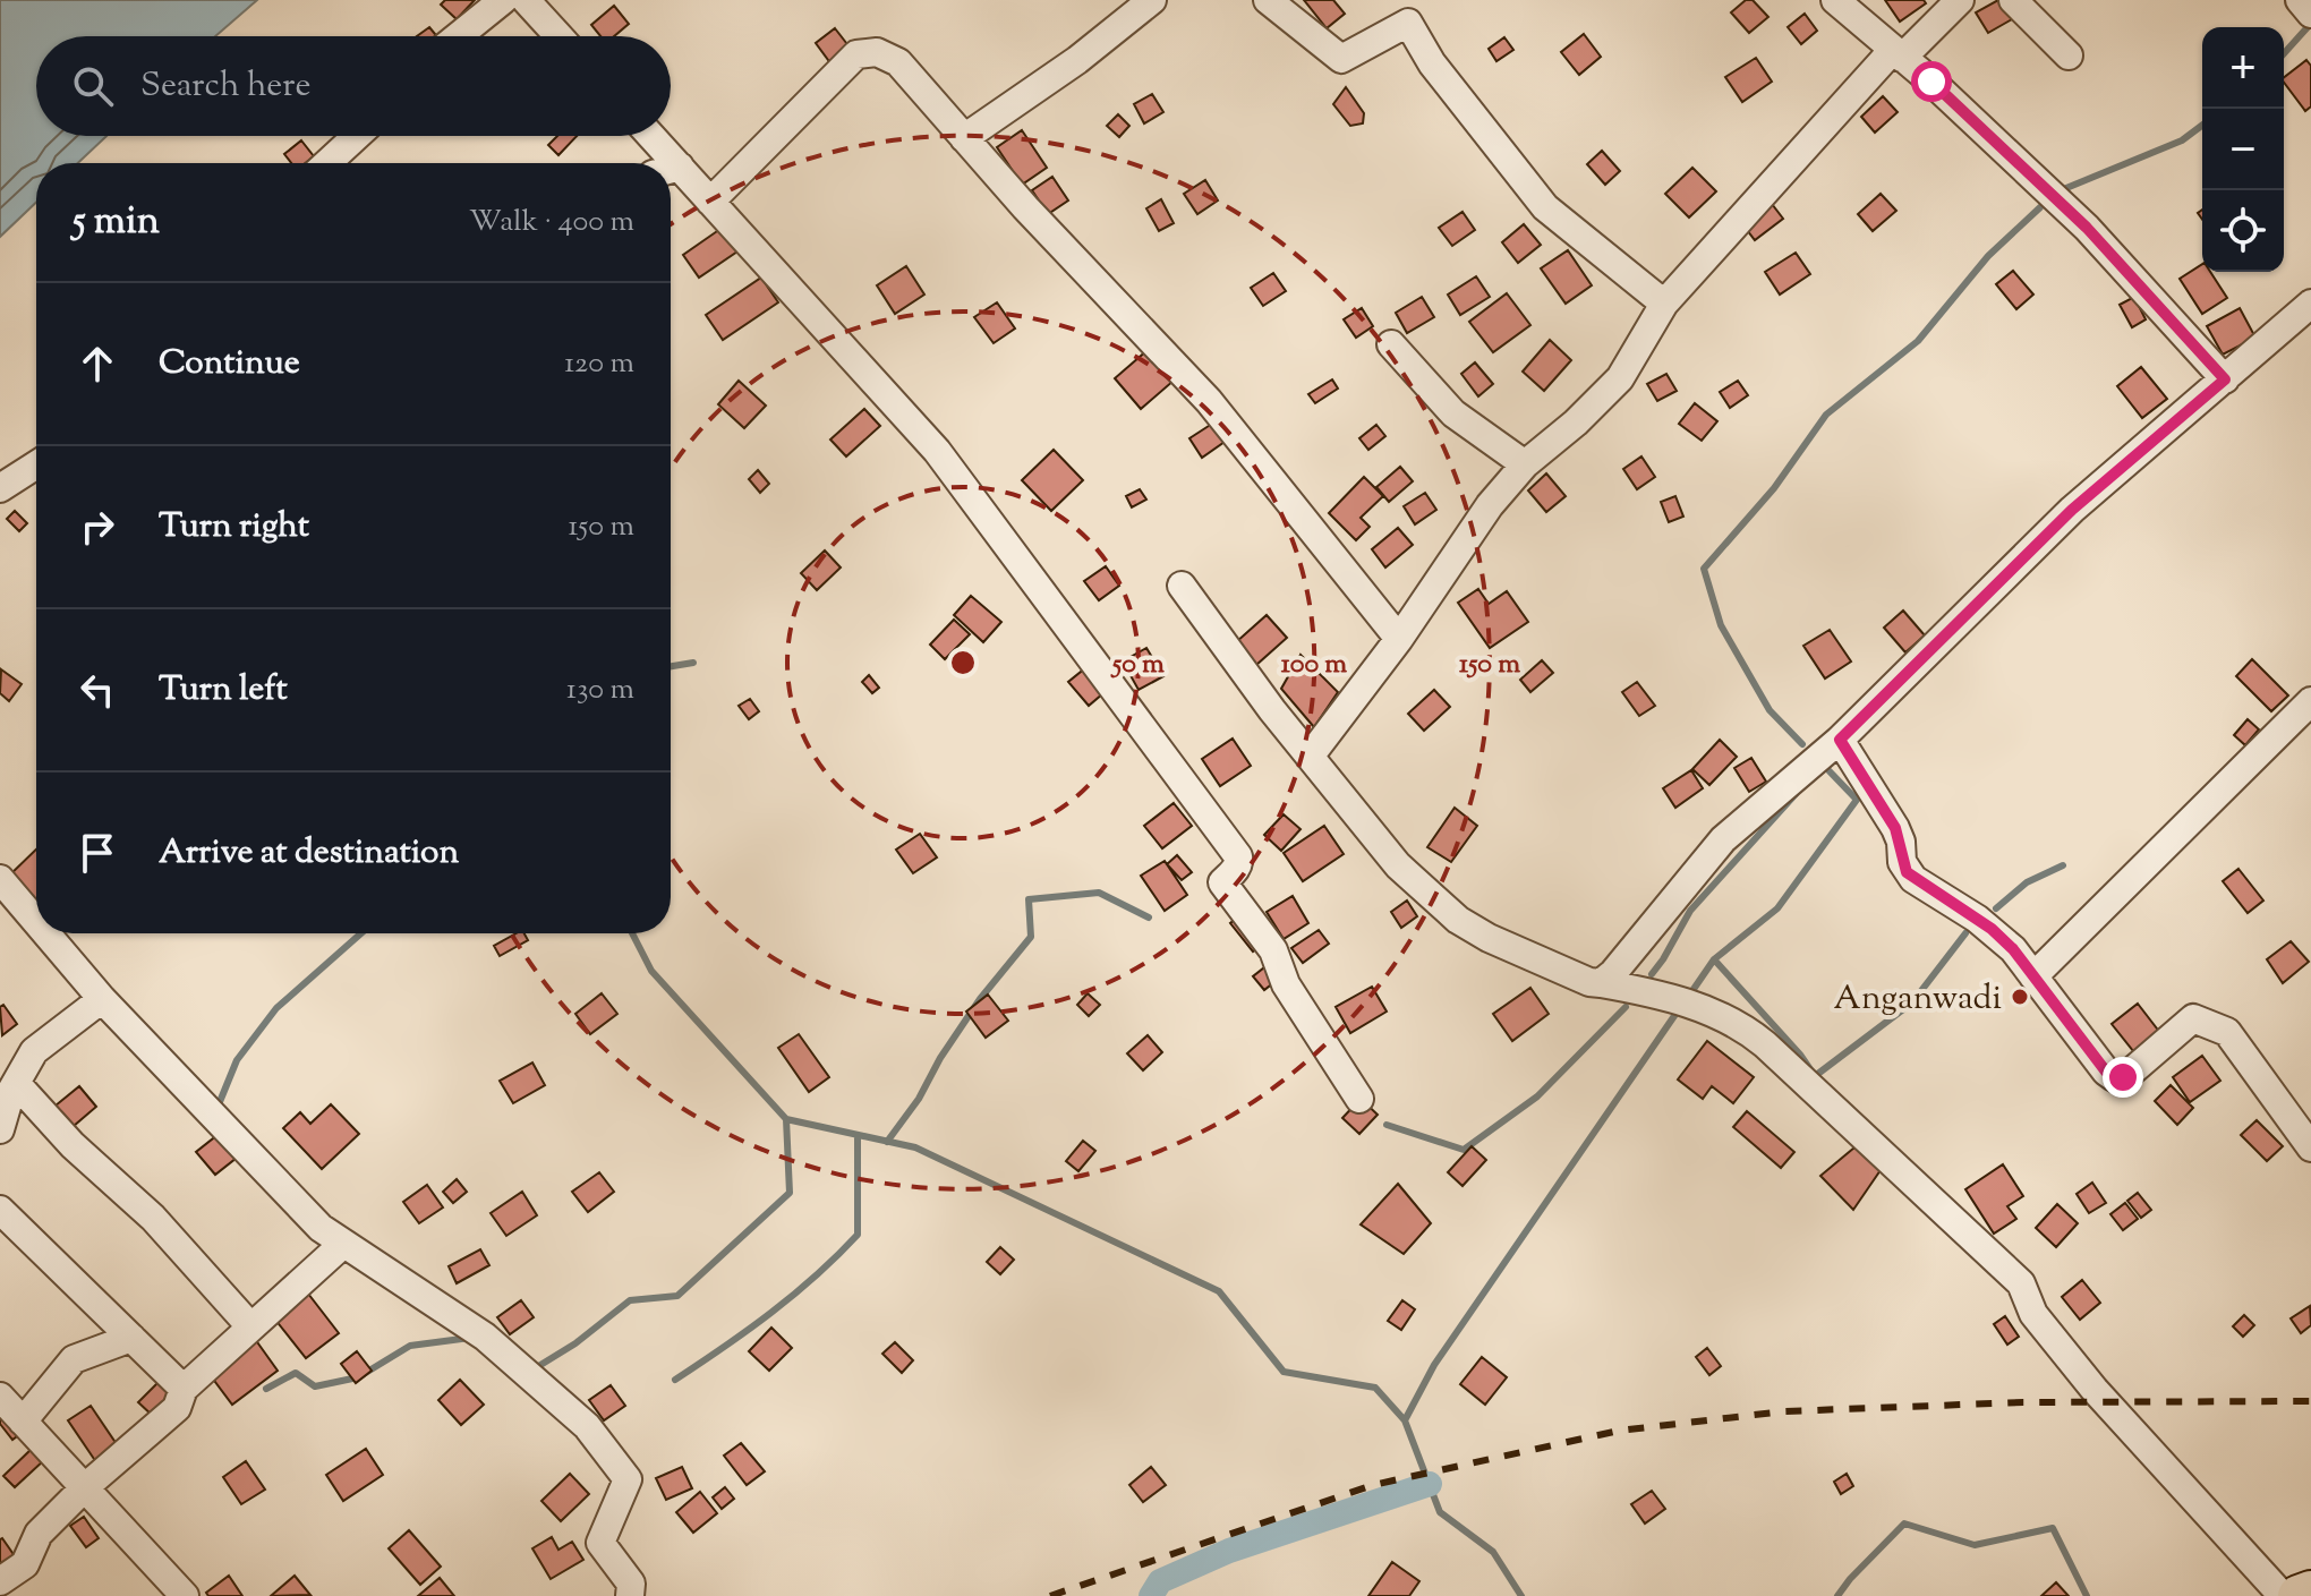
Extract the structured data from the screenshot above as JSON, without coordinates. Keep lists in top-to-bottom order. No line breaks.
{"places":["Anganwadi"],"page":{"map_buttons":["+","−"],"search":"Search here","heading":["5 min","Walk · 400 m"],"list":[["Continue","120 m"],["Turn right","150 m"],["Turn left","130 m"],"Arrive at destination"]},"rings":["50 m","100 m","150 m"]}
